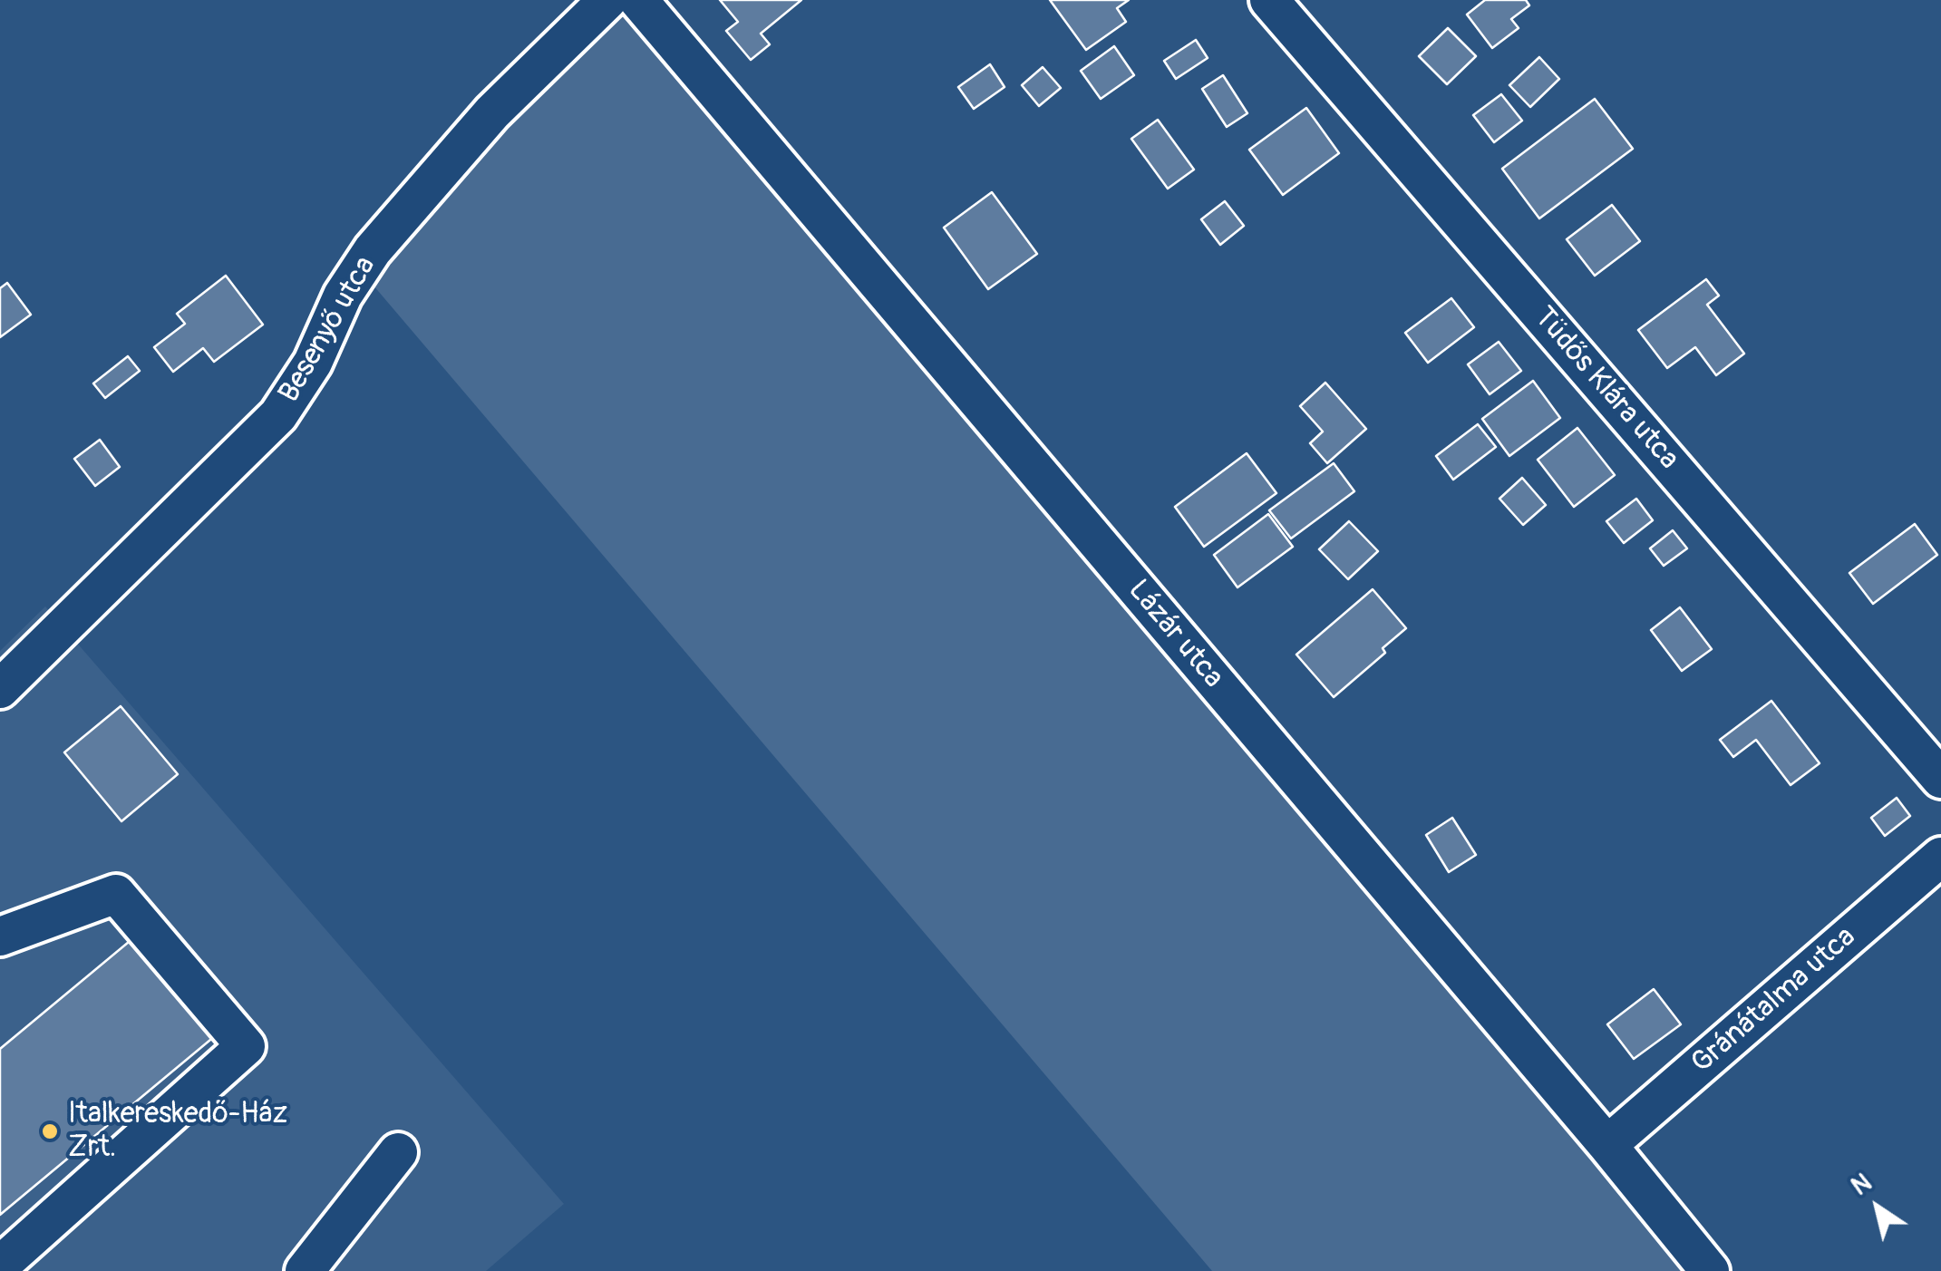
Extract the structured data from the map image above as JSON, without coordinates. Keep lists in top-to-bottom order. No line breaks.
{"streets":{"street":["Besenyő utca","Tüdős Klára utca","Lázár utca","Gránátalma utca"]},"crossings":[["Lázár utca","Gránátalma utca"]],"places":["Italkereskedő-Ház Zrt."],"north":"top left"}
